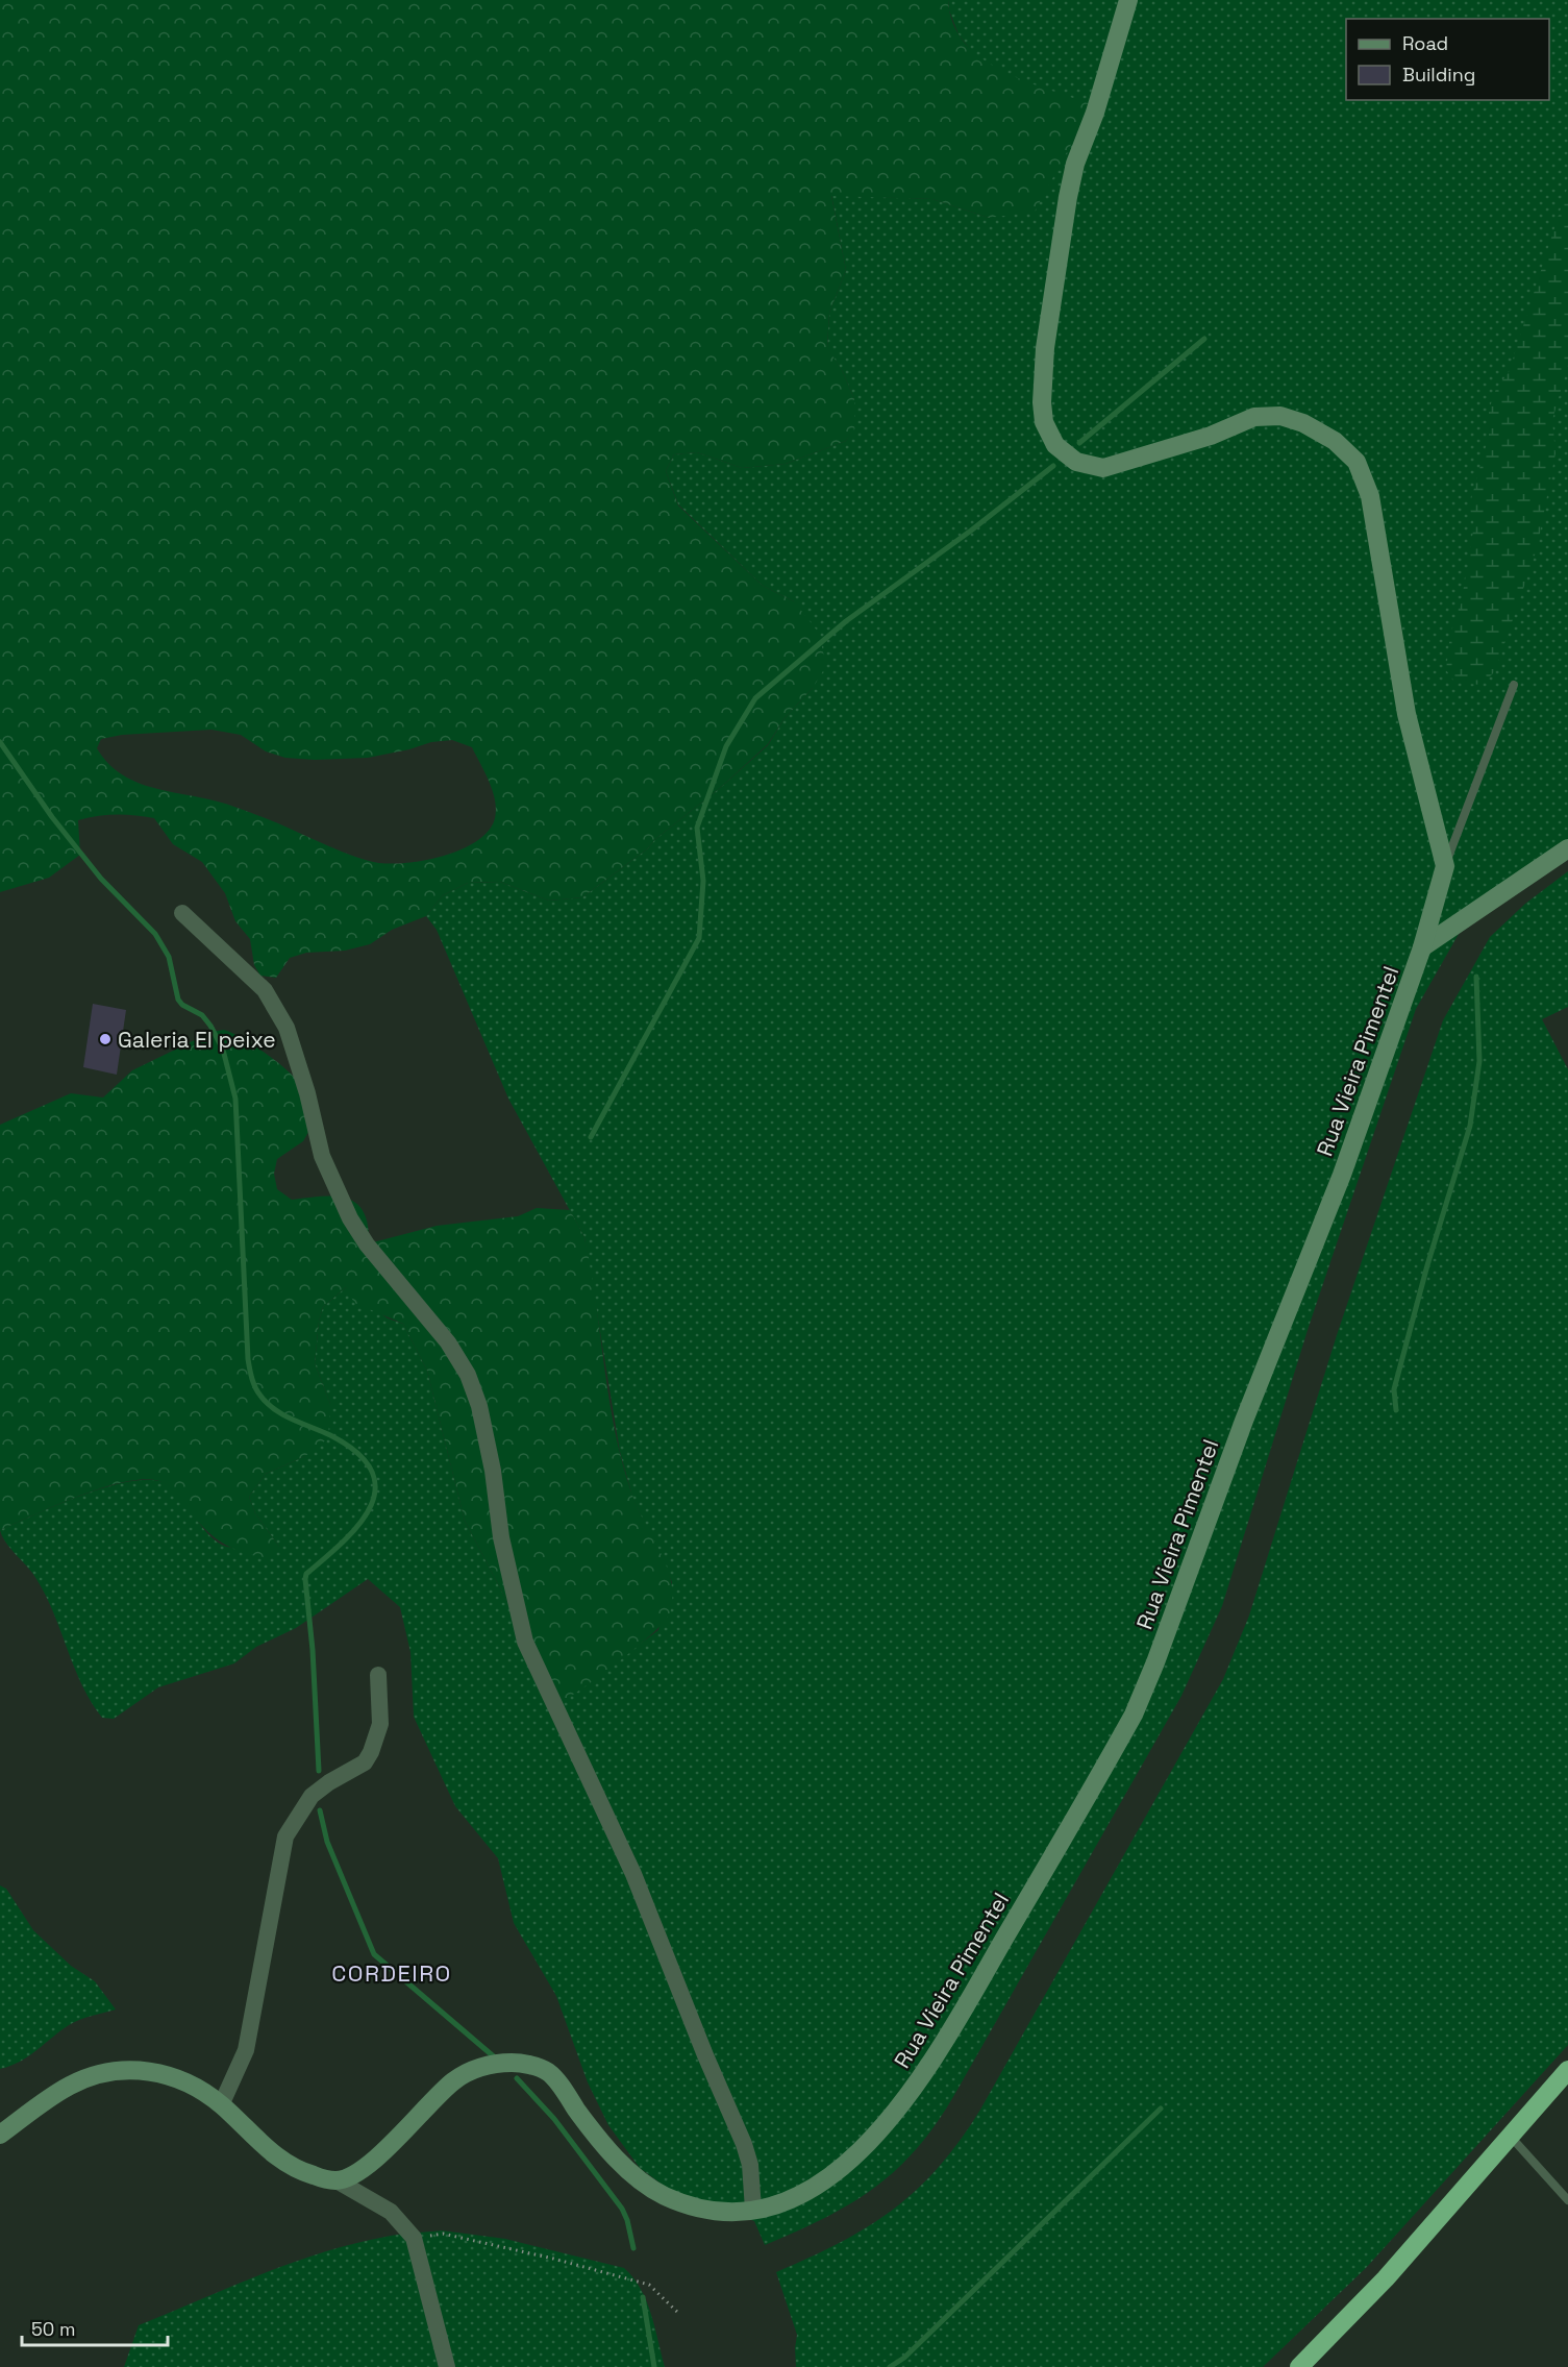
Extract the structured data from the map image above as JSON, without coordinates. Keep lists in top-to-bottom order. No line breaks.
{"streets":{"street":["Rua Vieira Pimentel"]},"districts":["CORDEIRO"],"places":["Galeria El peixe"],"legend":["Road","Building"],"scale_bar":"50 m"}
